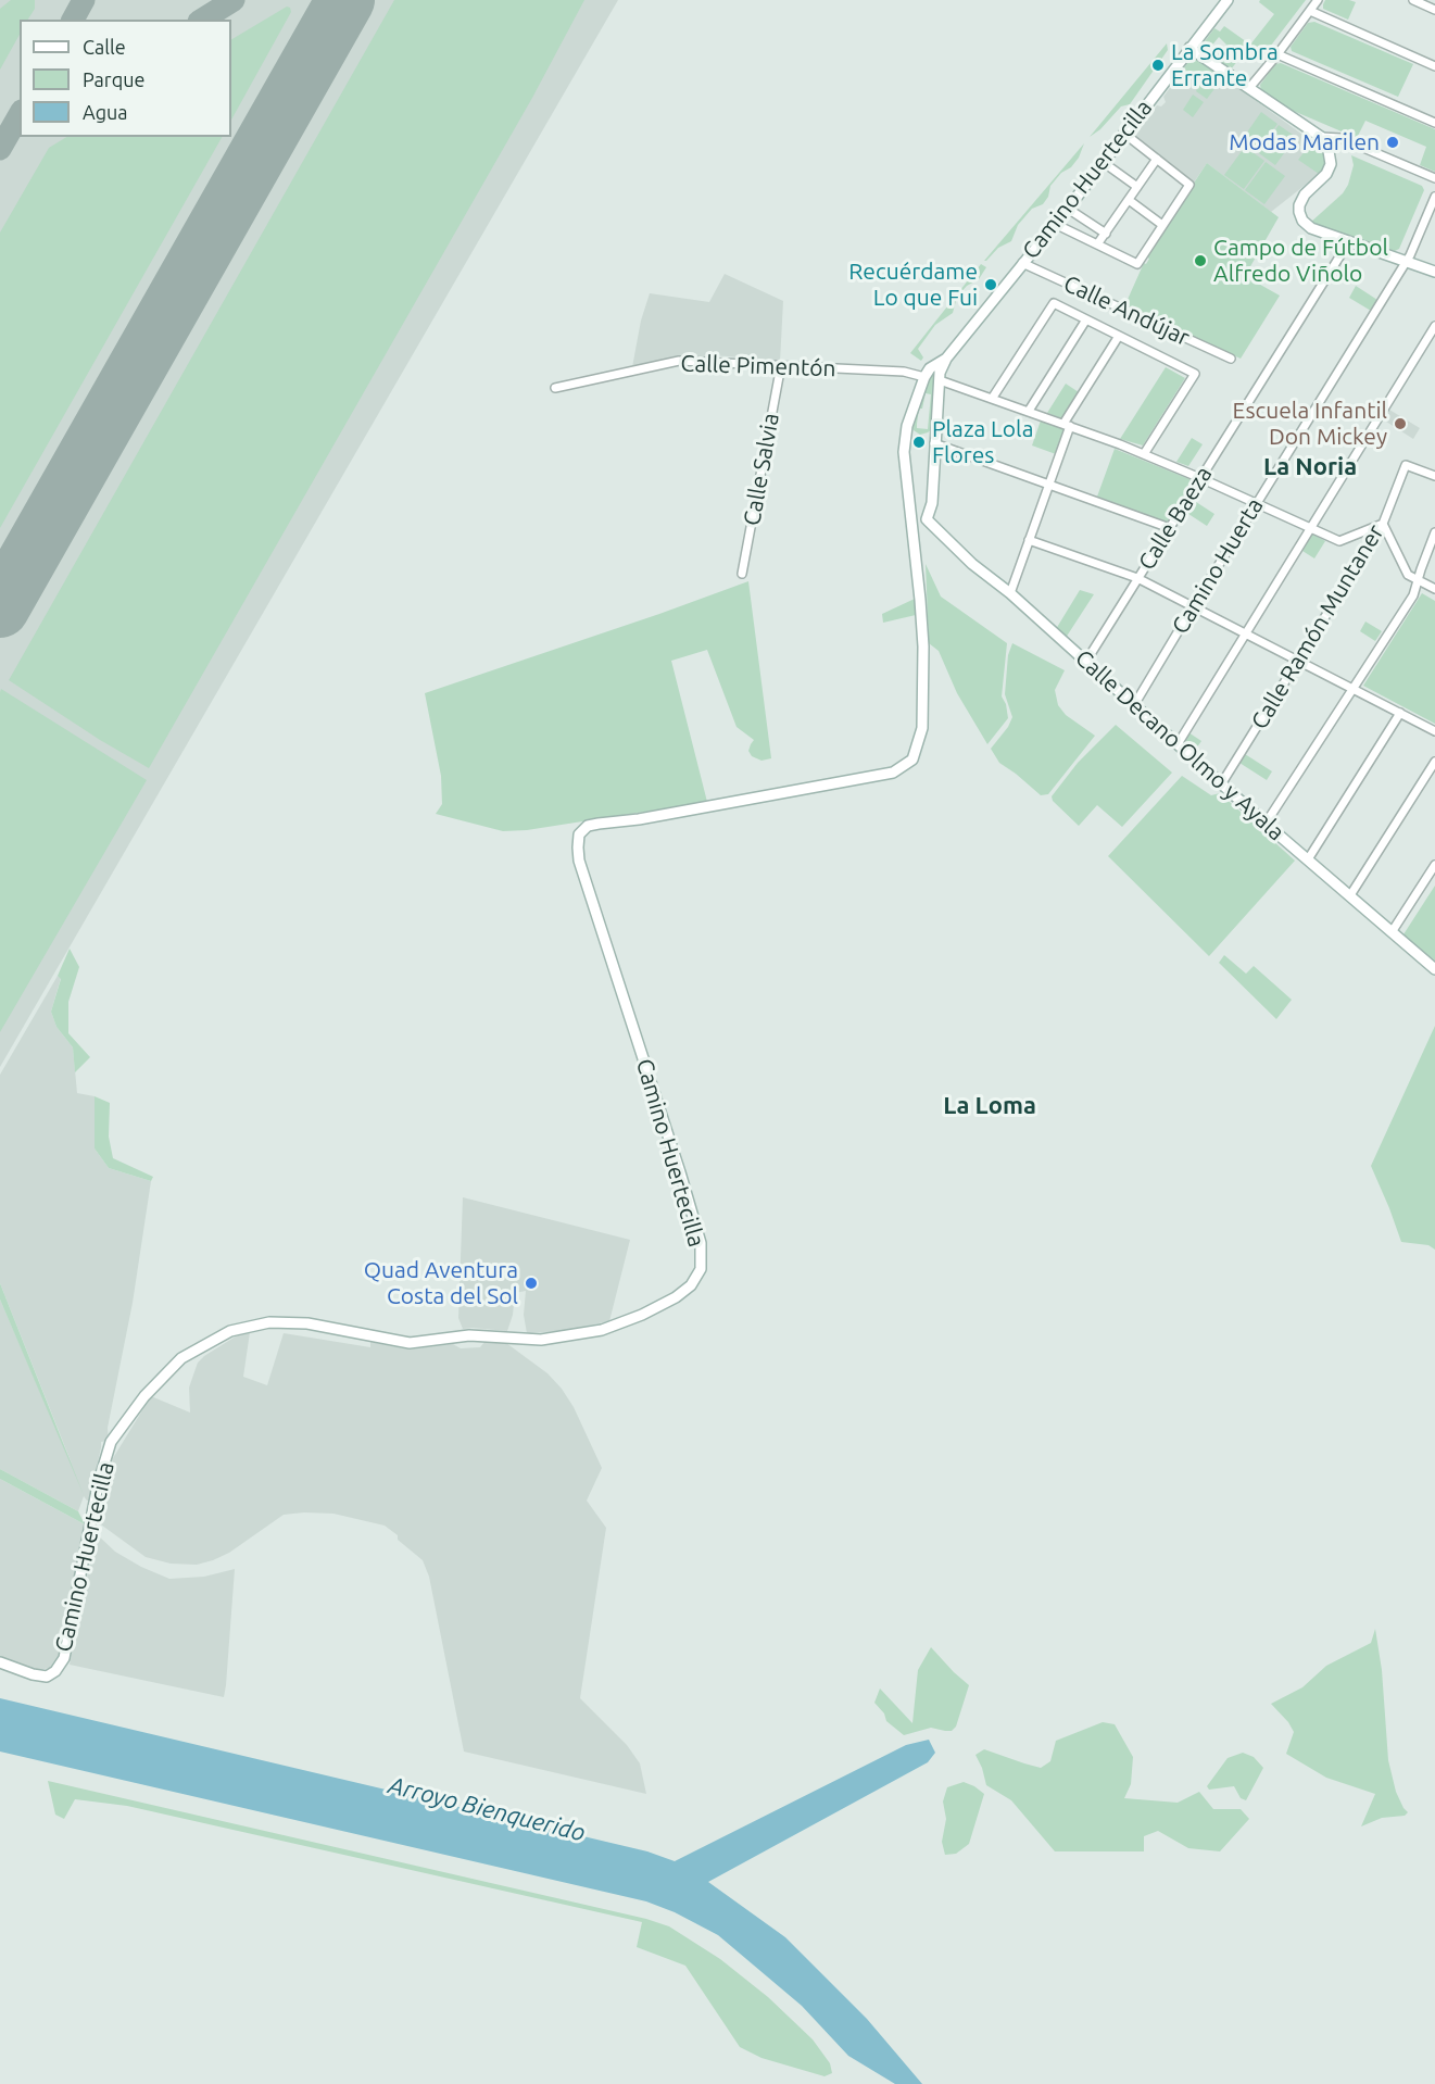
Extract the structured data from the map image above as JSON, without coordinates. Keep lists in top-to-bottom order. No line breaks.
{"streets":{"street":["Camino Huertecilla","Calle Andújar","Calle Pimentón","Calle Salvia","Calle Baeza","Camino Huerta","Calle Ramón Muntaner","Calle Decano Olmo y Ayala"]},"crossings":[["Camino Huertecilla","Calle Andújar"],["Calle Pimentón","Calle Salvia"],["Calle Baeza","Calle Decano Olmo y Ayala"],["Camino Huerta","Calle Decano Olmo y Ayala"],["Calle Ramón Muntaner","Calle Decano Olmo y Ayala"]],"districts":["La Noria","La Loma"],"water":["Arroyo Bienquerido"],"places":["La Sombra Errante","Modas Marilen","Campo de Fútbol Alfredo Viñolo","Recuérdame Lo que Fui","Escuela Infantil Don Mickey","Plaza Lola Flores","Quad Aventura Costa del Sol"],"legend":["Calle","Parque","Agua"]}
